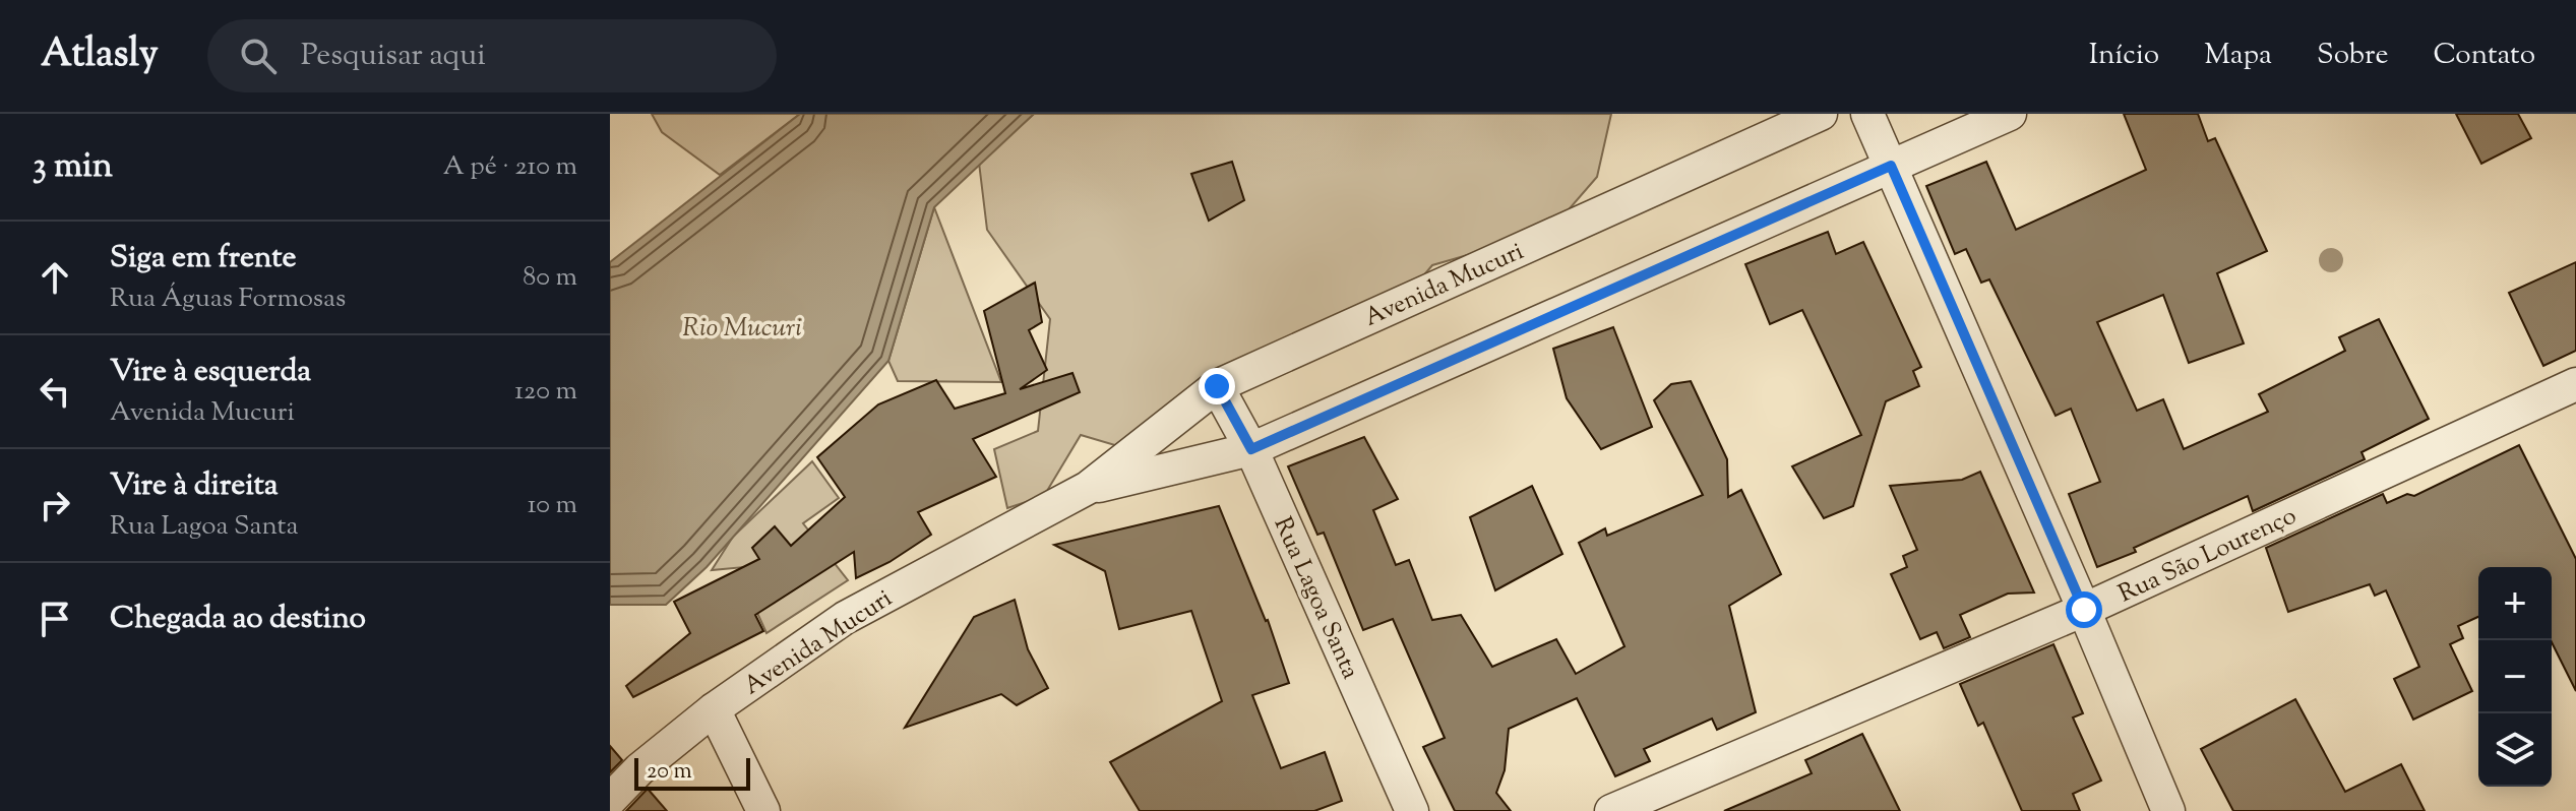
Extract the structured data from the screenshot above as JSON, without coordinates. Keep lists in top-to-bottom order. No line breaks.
{"streets":{"street":["Avenida Mucuri","Rua São Lourenço","Rua Lagoa Santa"]},"crossings":[["Avenida Mucuri","Rua Lagoa Santa"]],"water":["Rio Mucuri"],"scale_bar":"20 m","page":{"header":"Atlasly","search":"Pesquisar aqui","nav":["Início","Mapa","Sobre","Contato"],"heading":["3 min","A pé · 210 m"],"list":[["Siga em frente","Rua Águas Formosas","80 m"],["Vire à esquerda","Avenida Mucuri","120 m"],["Vire à direita","Rua Lagoa Santa","10 m"],"Chegada ao destino"],"map_buttons":["+","−"],"scale":"20 m"}}
